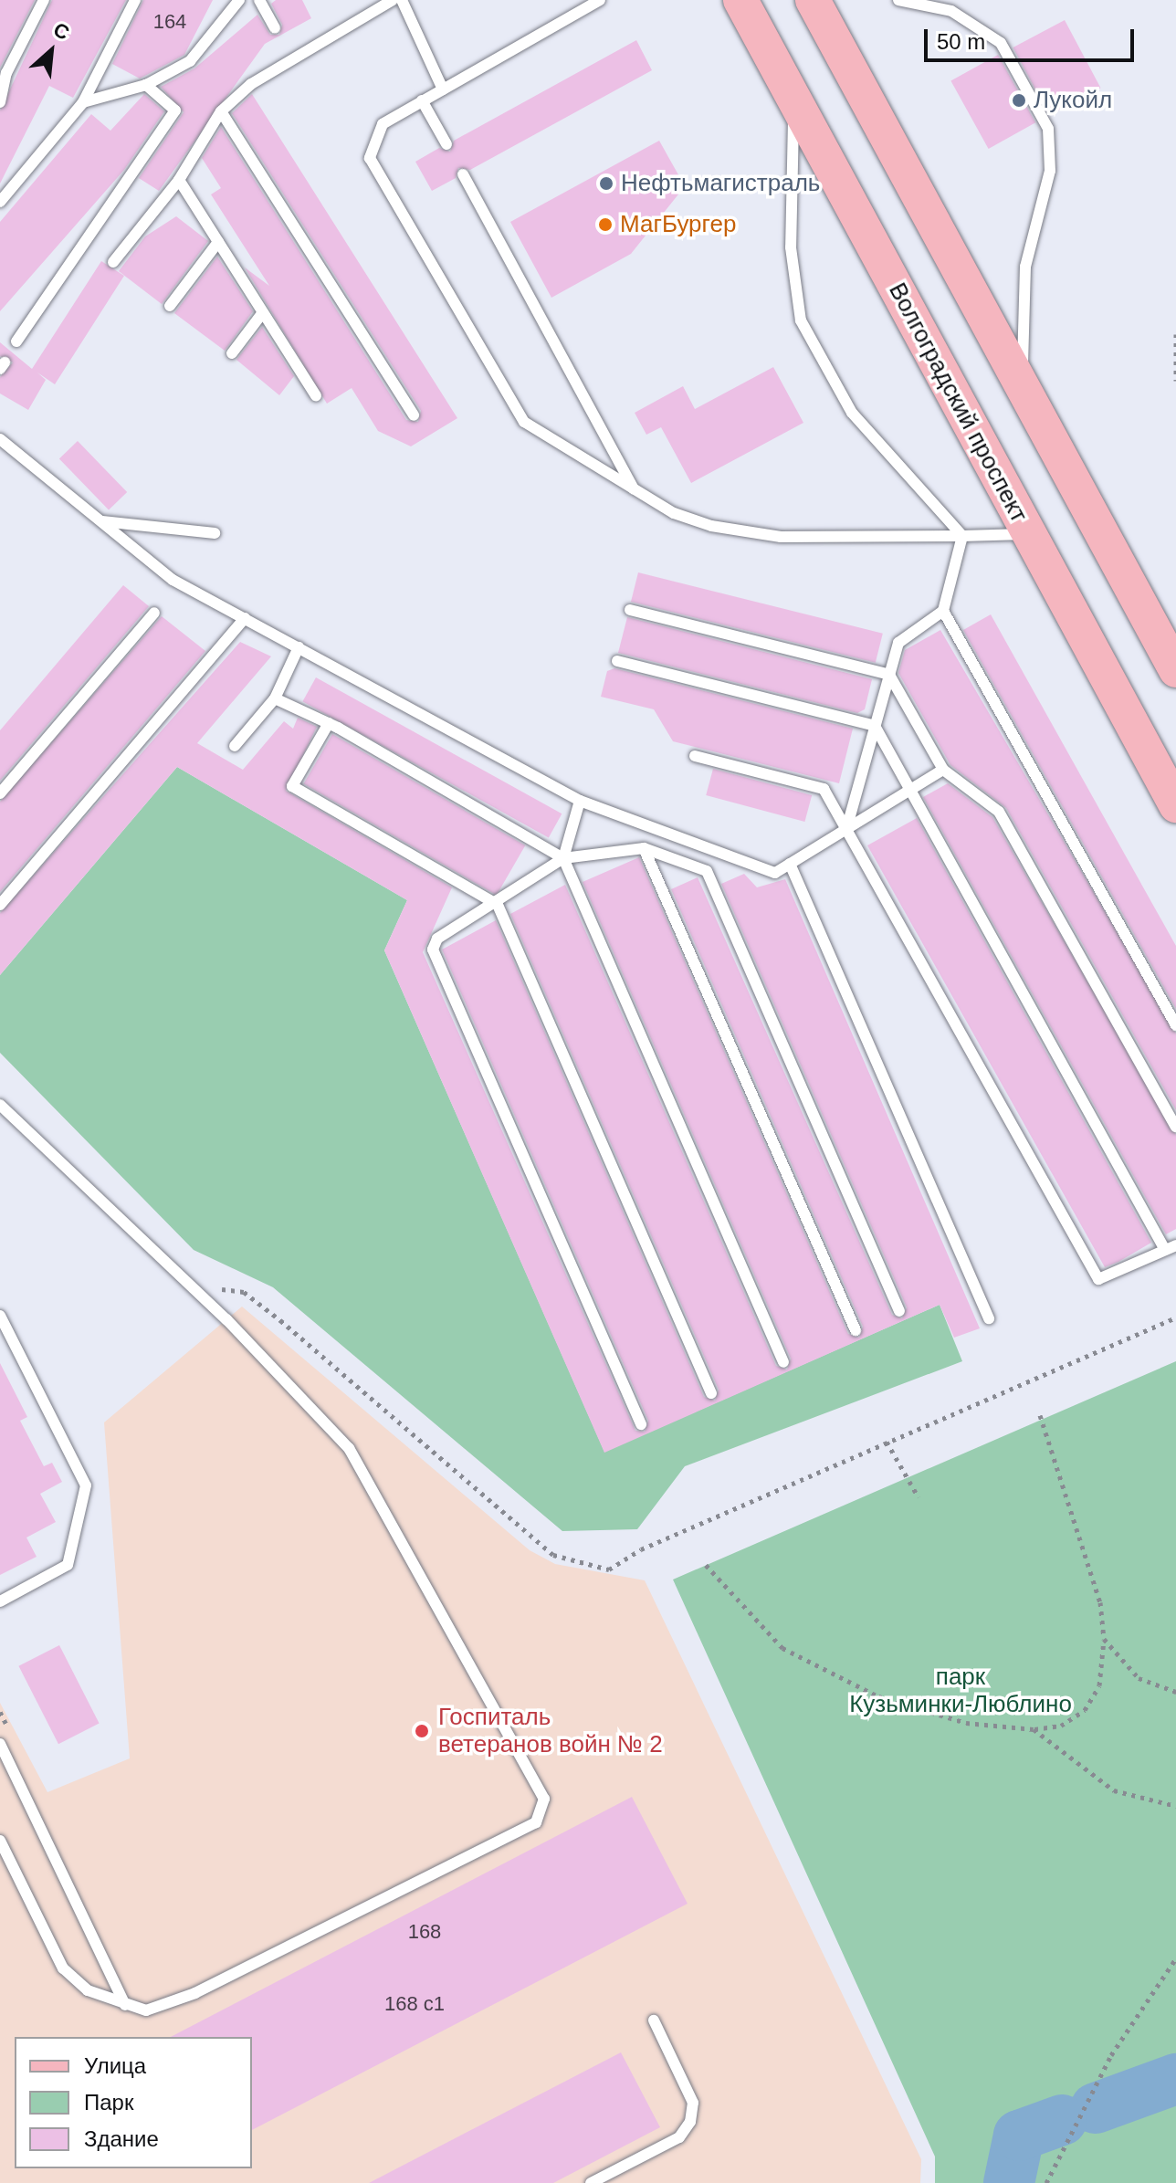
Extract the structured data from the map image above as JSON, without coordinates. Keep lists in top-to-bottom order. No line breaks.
{"streets":{"main road":["Волгоградский проспект"]},"parks":["парк Кузьминки-Люблино"],"places":["Лукойл","Нефтьмагистраль","МагБургер","Госпиталь ветеранов войн № 2"],"house_numbers":["164","168","168 с1"],"legend":["Улица","Парк","Здание"],"scale_bar":"50 m","north":"top right"}
